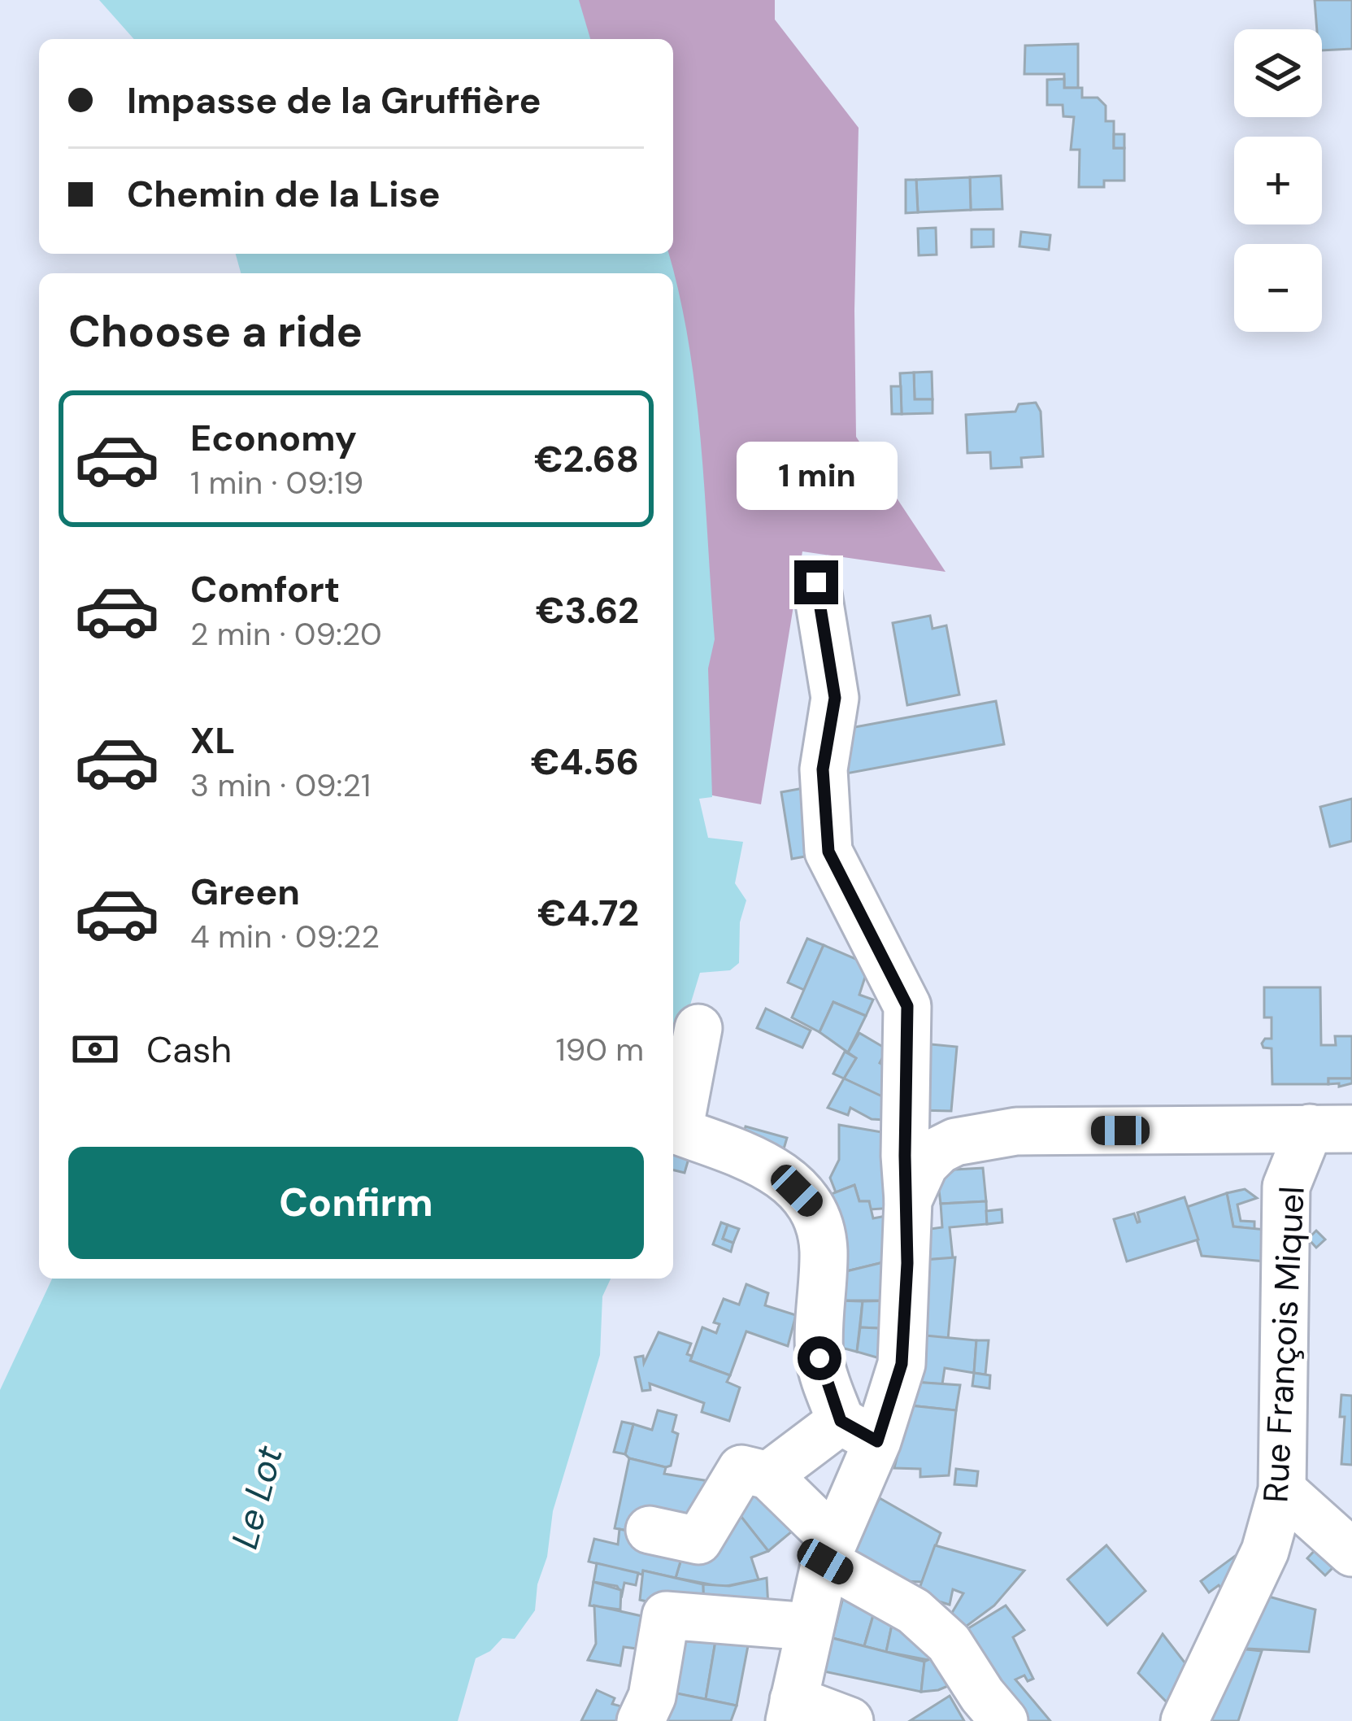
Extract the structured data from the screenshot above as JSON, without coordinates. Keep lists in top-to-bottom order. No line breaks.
{"streets":{"street":["Rue François Miquel"]},"water":["Le Lot"],"page":{"map_buttons":["+","−"],"banner":["Impasse de la Gruffière","Chemin de la Lise"],"heading":"Choose a ride","list":[{"name":"Economy","note":"1 min · 09:19","value":"€2.68"},{"name":"Comfort","note":"2 min · 09:20","value":"€3.62"},{"name":"XL","note":"3 min · 09:21","value":"€4.56"},{"name":"Green","note":"4 min · 09:22","value":"€4.72"}],"bubble":"1 min","pay":["Cash","190 m"],"buttons":"Confirm"}}
